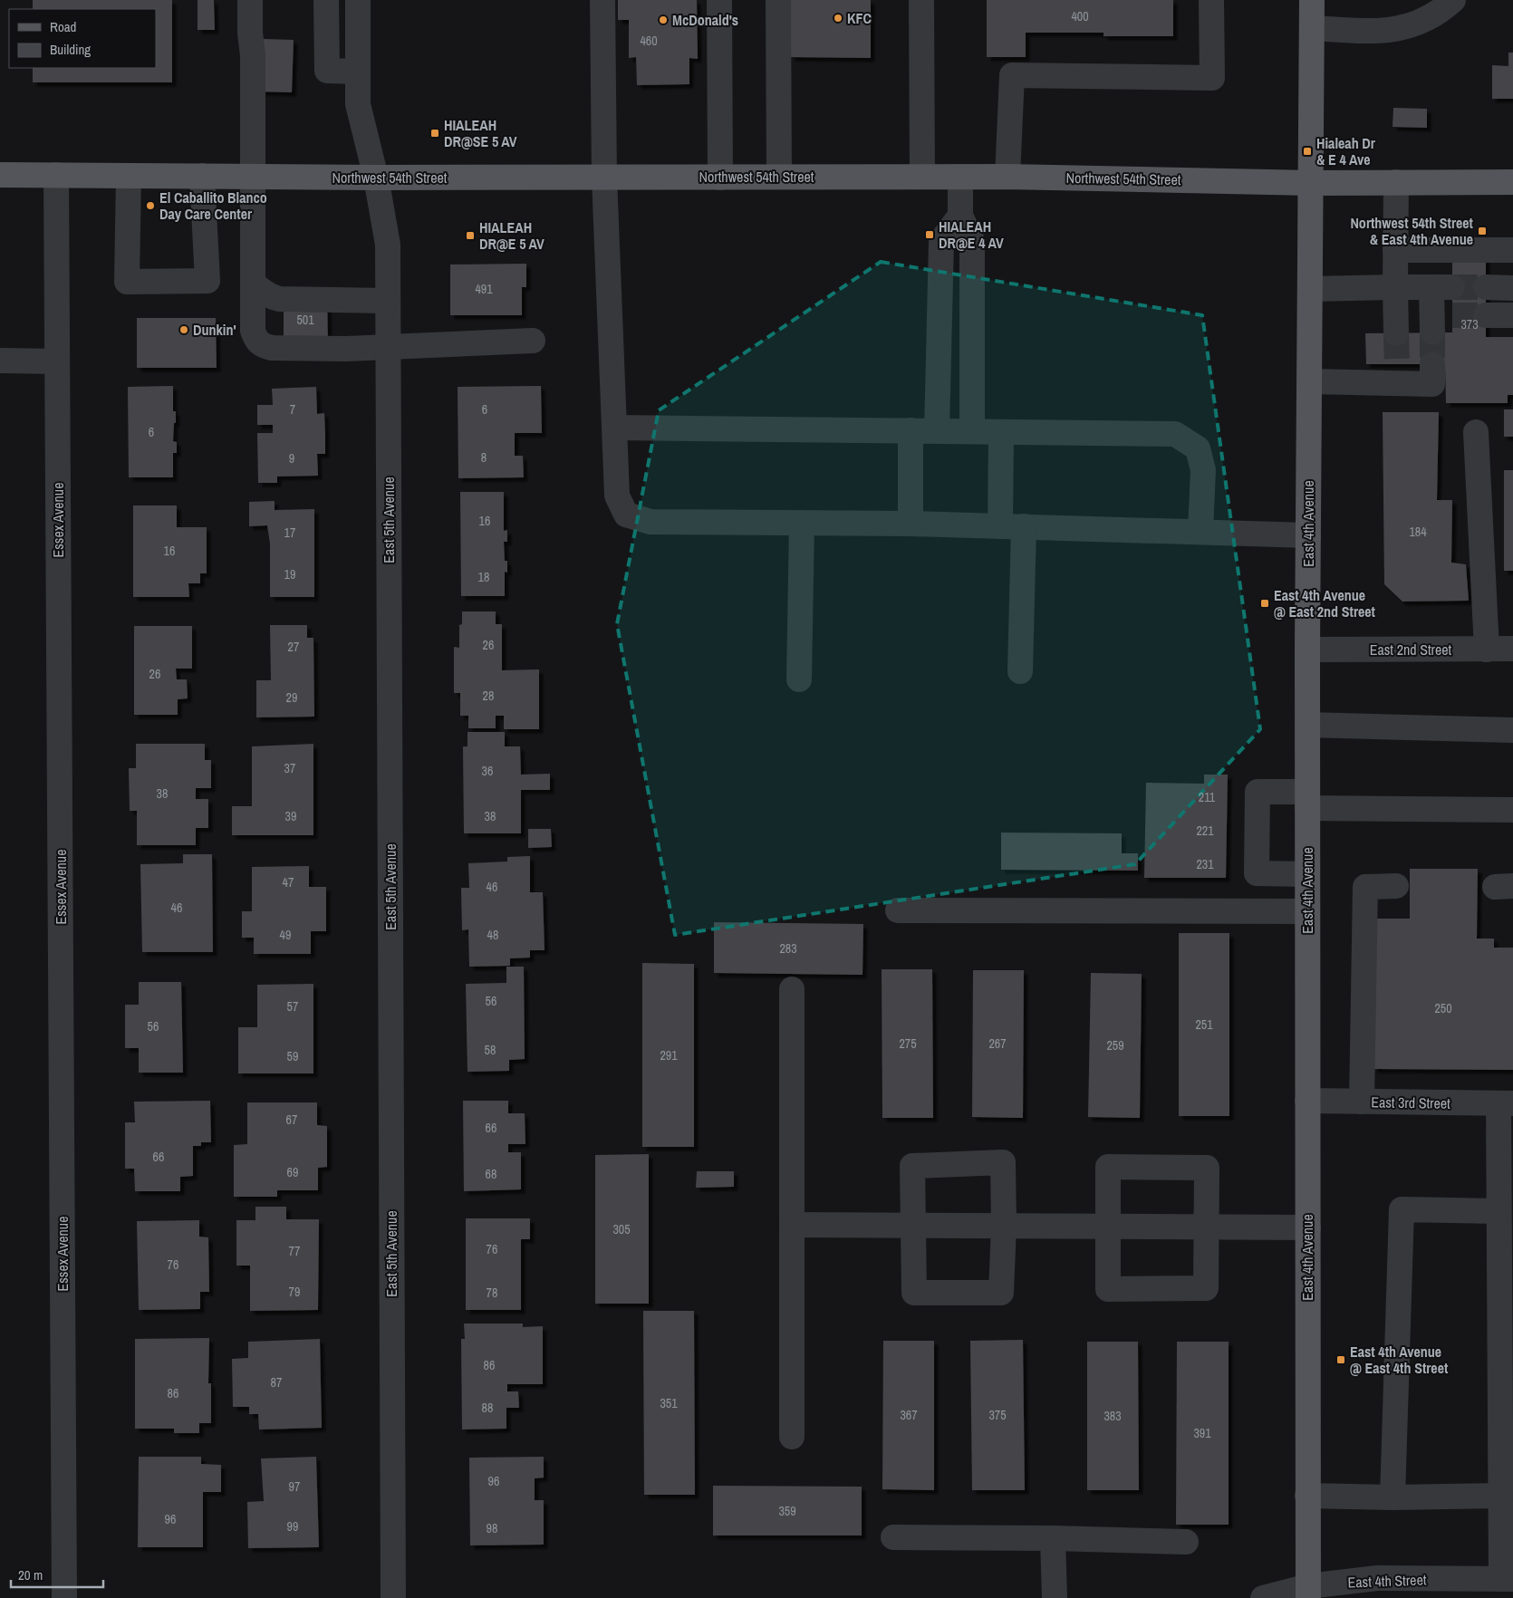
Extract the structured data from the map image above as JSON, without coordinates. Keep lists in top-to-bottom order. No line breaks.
{"streets":{"main road":["Northwest 54th Street","East 4th Avenue"],"street":["Essex Avenue","East 5th Avenue","East 2nd Street","East 3rd Street","East 4th Street"]},"crossings":[["Northwest 54th Street","Essex Avenue"],["Northwest 54th Street","East 5th Avenue"],["Northwest 54th Street","East 4th Avenue"],["East 4th Avenue","East 2nd Street"],["East 4th Avenue","East 3rd Street"],["East 4th Avenue","East 4th Street"]],"places":{"other":["KFC","McDonald's","El Caballito Blanco Day Care Center","Dunkin'"],"transit":["HIALEAH DR@SE 5 AV","Hialeah Dr & E 4 Ave","Northwest 54th Street & East 4th Avenue","HIALEAH DR@E 4 AV","HIALEAH DR@E 5 AV","East 4th Avenue @ East 2nd Street","East 4th Avenue @ East 4th Street"]},"house_numbers":["400","460","491","501","373","7","6","6","8","9","16","184","17","16","19","18","26","27","26","28","29","37","36","38","211","39","38","221","231","47","46","46","49","48","283","56","57","250","251","56","275","267","259","58","291","59","67","66","66","69","68","305","76","77","76","79","78","86","87","86","351","88","367","375","383","391","96","97","359","96","99","98"],"legend":["Road","Building"],"scale_bar":"20 m"}
